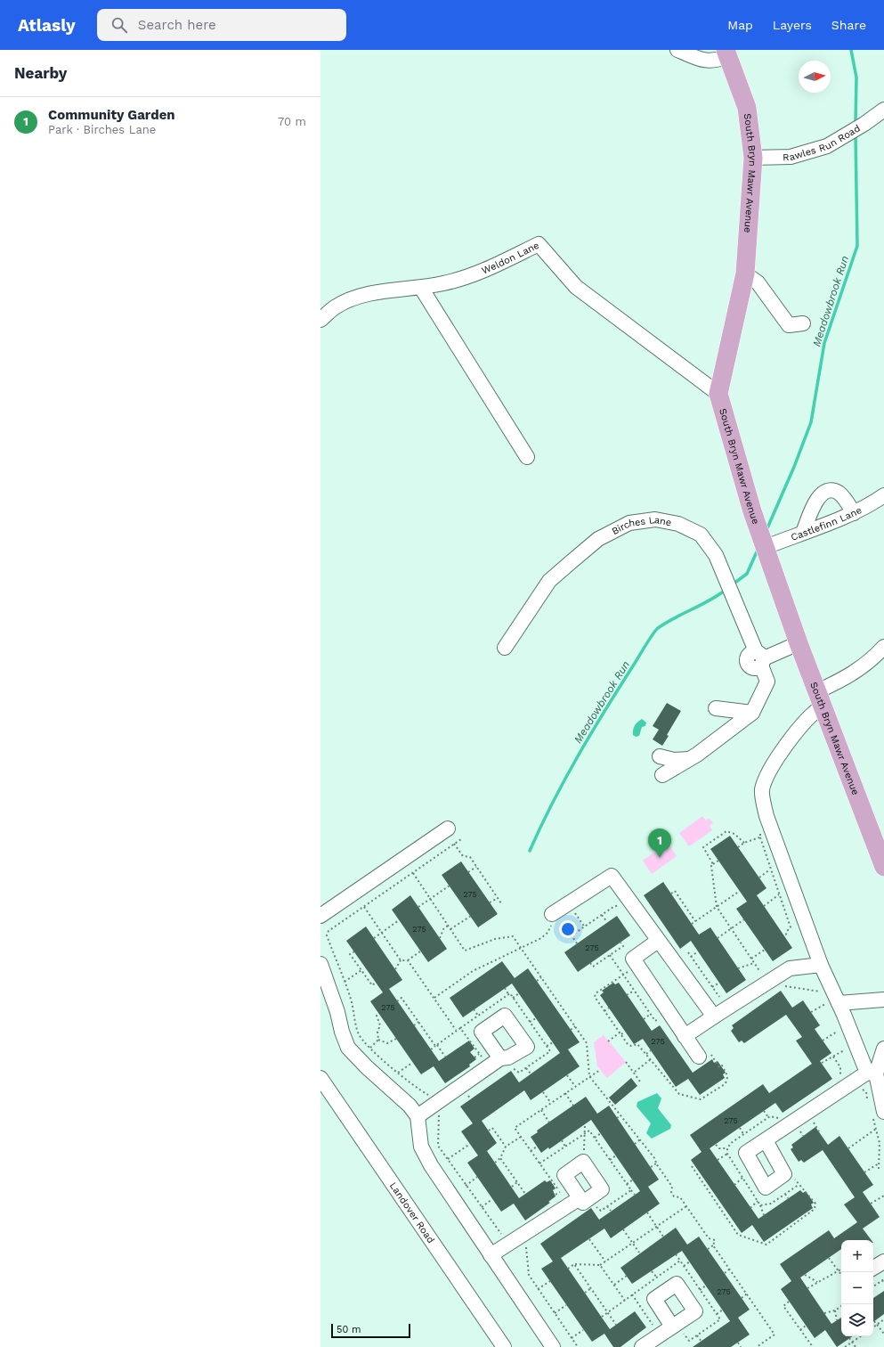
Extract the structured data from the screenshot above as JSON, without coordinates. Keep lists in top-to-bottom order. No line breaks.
{"streets":{"main road":["South Bryn Mawr Avenue"],"street":["Rawles Run Road","Weldon Lane","Castlefinn Lane","Birches Lane","Landover Road"]},"crossings":[["Rawles Run Road","South Bryn Mawr Avenue"],["South Bryn Mawr Avenue","Weldon Lane"],["South Bryn Mawr Avenue","Castlefinn Lane"]],"water":["Meadowbrook Run"],"house_numbers":["275","275","275","275","275","275","275"],"scale_bar":"50 m","north":"right","page":{"header":"Atlasly","search":"Search here","nav":["Map","Layers","Share"],"heading":"Nearby","list":[{"mark":"1","name":"Community Garden","note":"Park · Birches Lane","value":"70 m"}],"pins":"1","map_buttons":["+","−"],"scale":"50 m"}}
